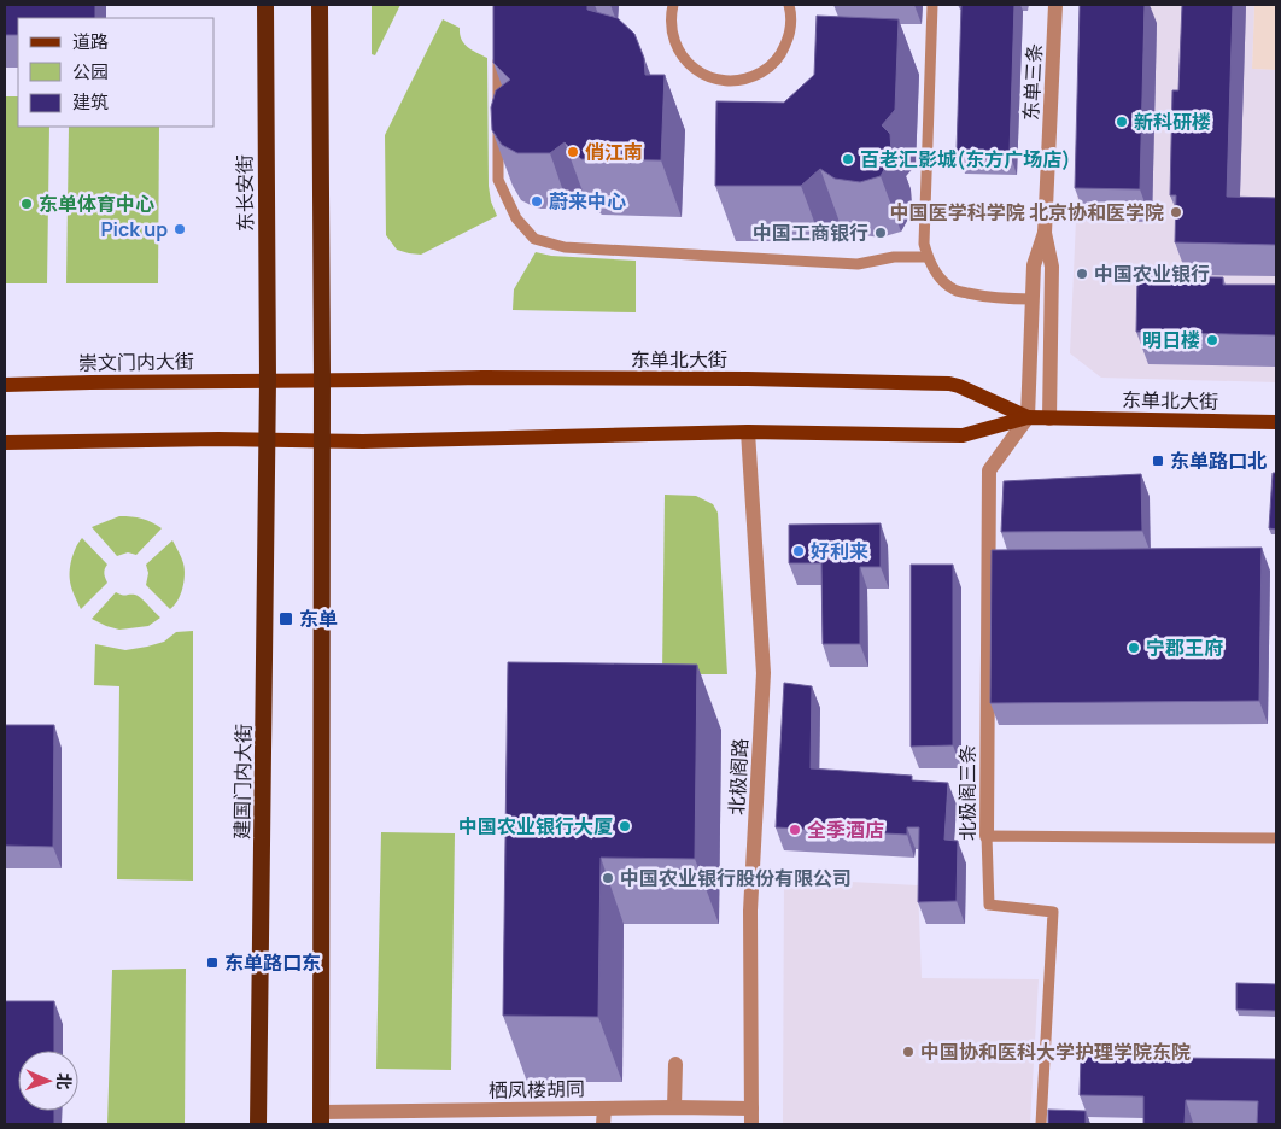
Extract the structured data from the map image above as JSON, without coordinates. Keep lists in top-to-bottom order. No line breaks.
{"streets":{"highway":["东长安街","建国门内大街"],"main road":["东单北大街","崇文门内大街"],"street":["东单三条","北极阁路","北极阁三条","栖凤楼胡同"]},"crossings":[["东单三条","东单北大街"],["东单三条","北极阁三条"],["东长安街","东单北大街"],["东长安街","崇文门内大街"],["东长安街","建国门内大街"],["东单北大街","崇文门内大街"],["东单北大街","北极阁路"],["东单北大街","建国门内大街"],["东单北大街","北极阁三条"],["北极阁路","栖凤楼胡同"]],"places":{"other":["新科研楼","俏江南","百老汇影城(东方广场店)","蔚来中心","东单体育中心","中国医学科学院 北京协和医学院","Pick up","中国工商银行","中国农业银行","明日楼","好利来","宁郡王府","中国农业银行大厦","全季酒店","中国农业银行股份有限公司","中国协和医科大学护理学院东院"],"transit":["东单路口北","东单","东单路口东"]},"legend":["道路","公园","建筑"],"north":"right"}
